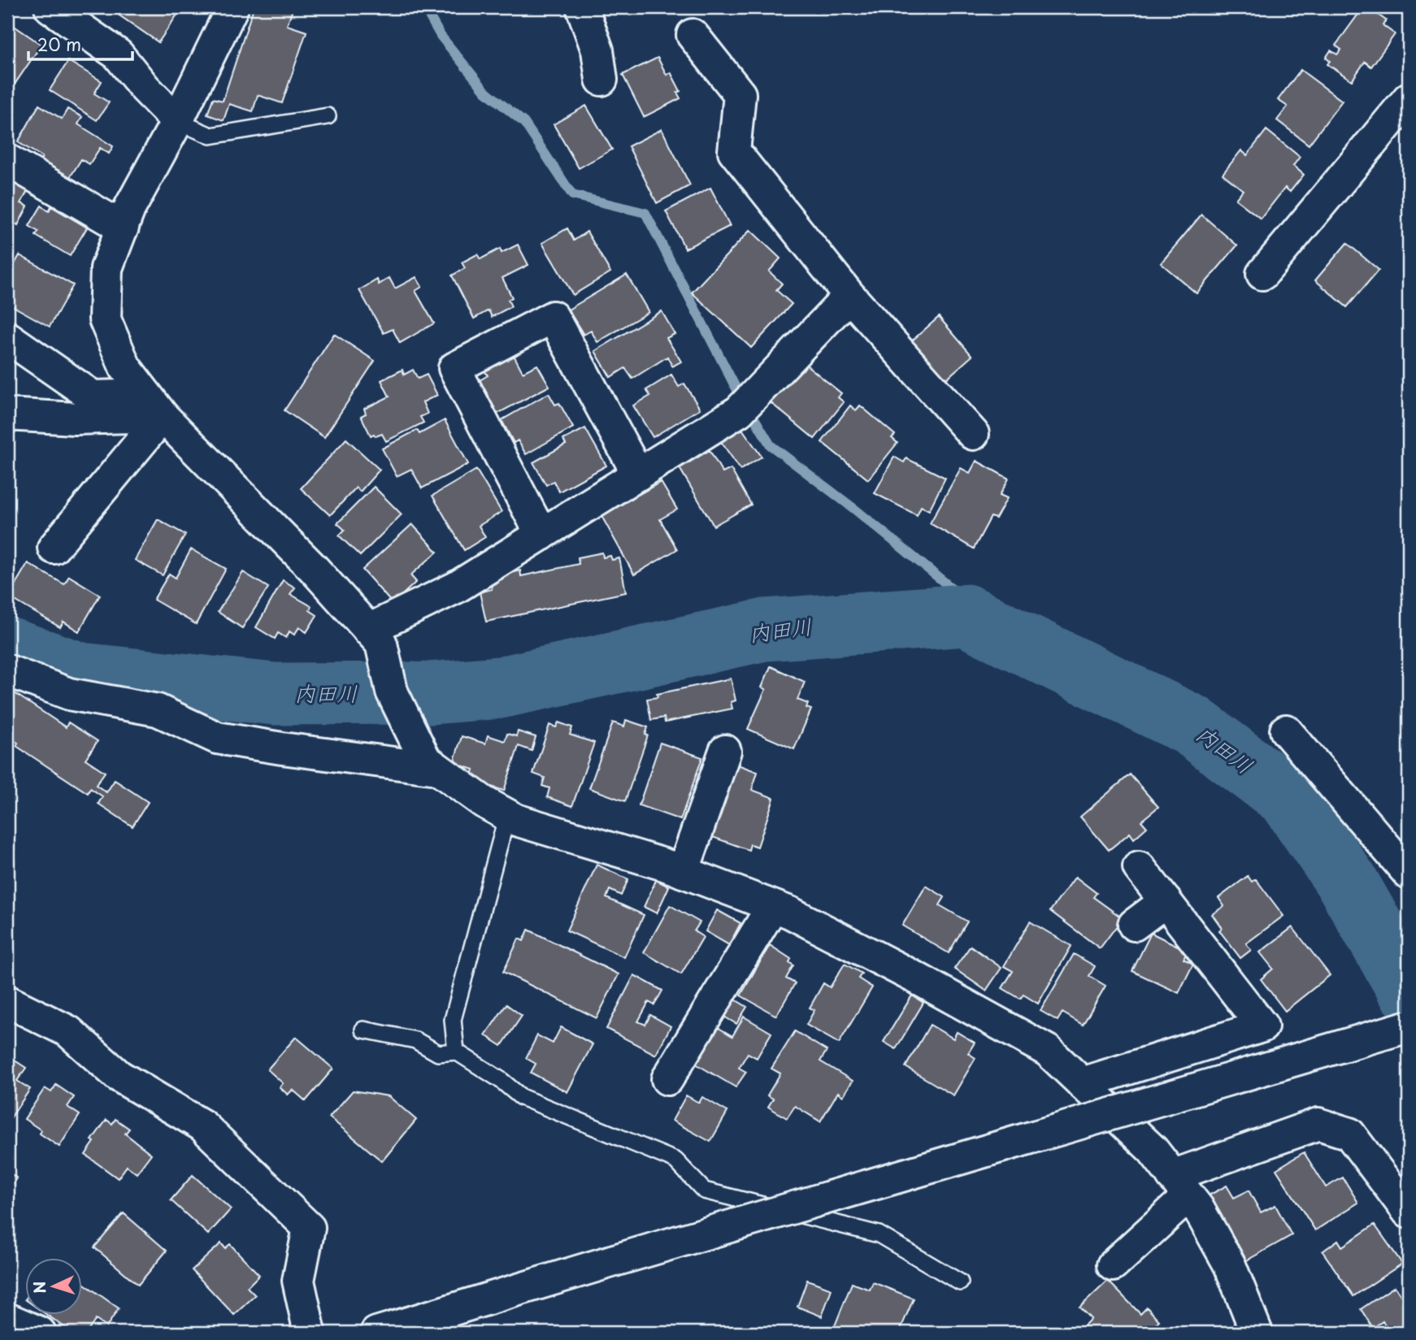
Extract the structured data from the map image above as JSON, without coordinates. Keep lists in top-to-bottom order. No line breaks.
{"water":["内田川"],"scale_bar":"20 m","north":"left"}
